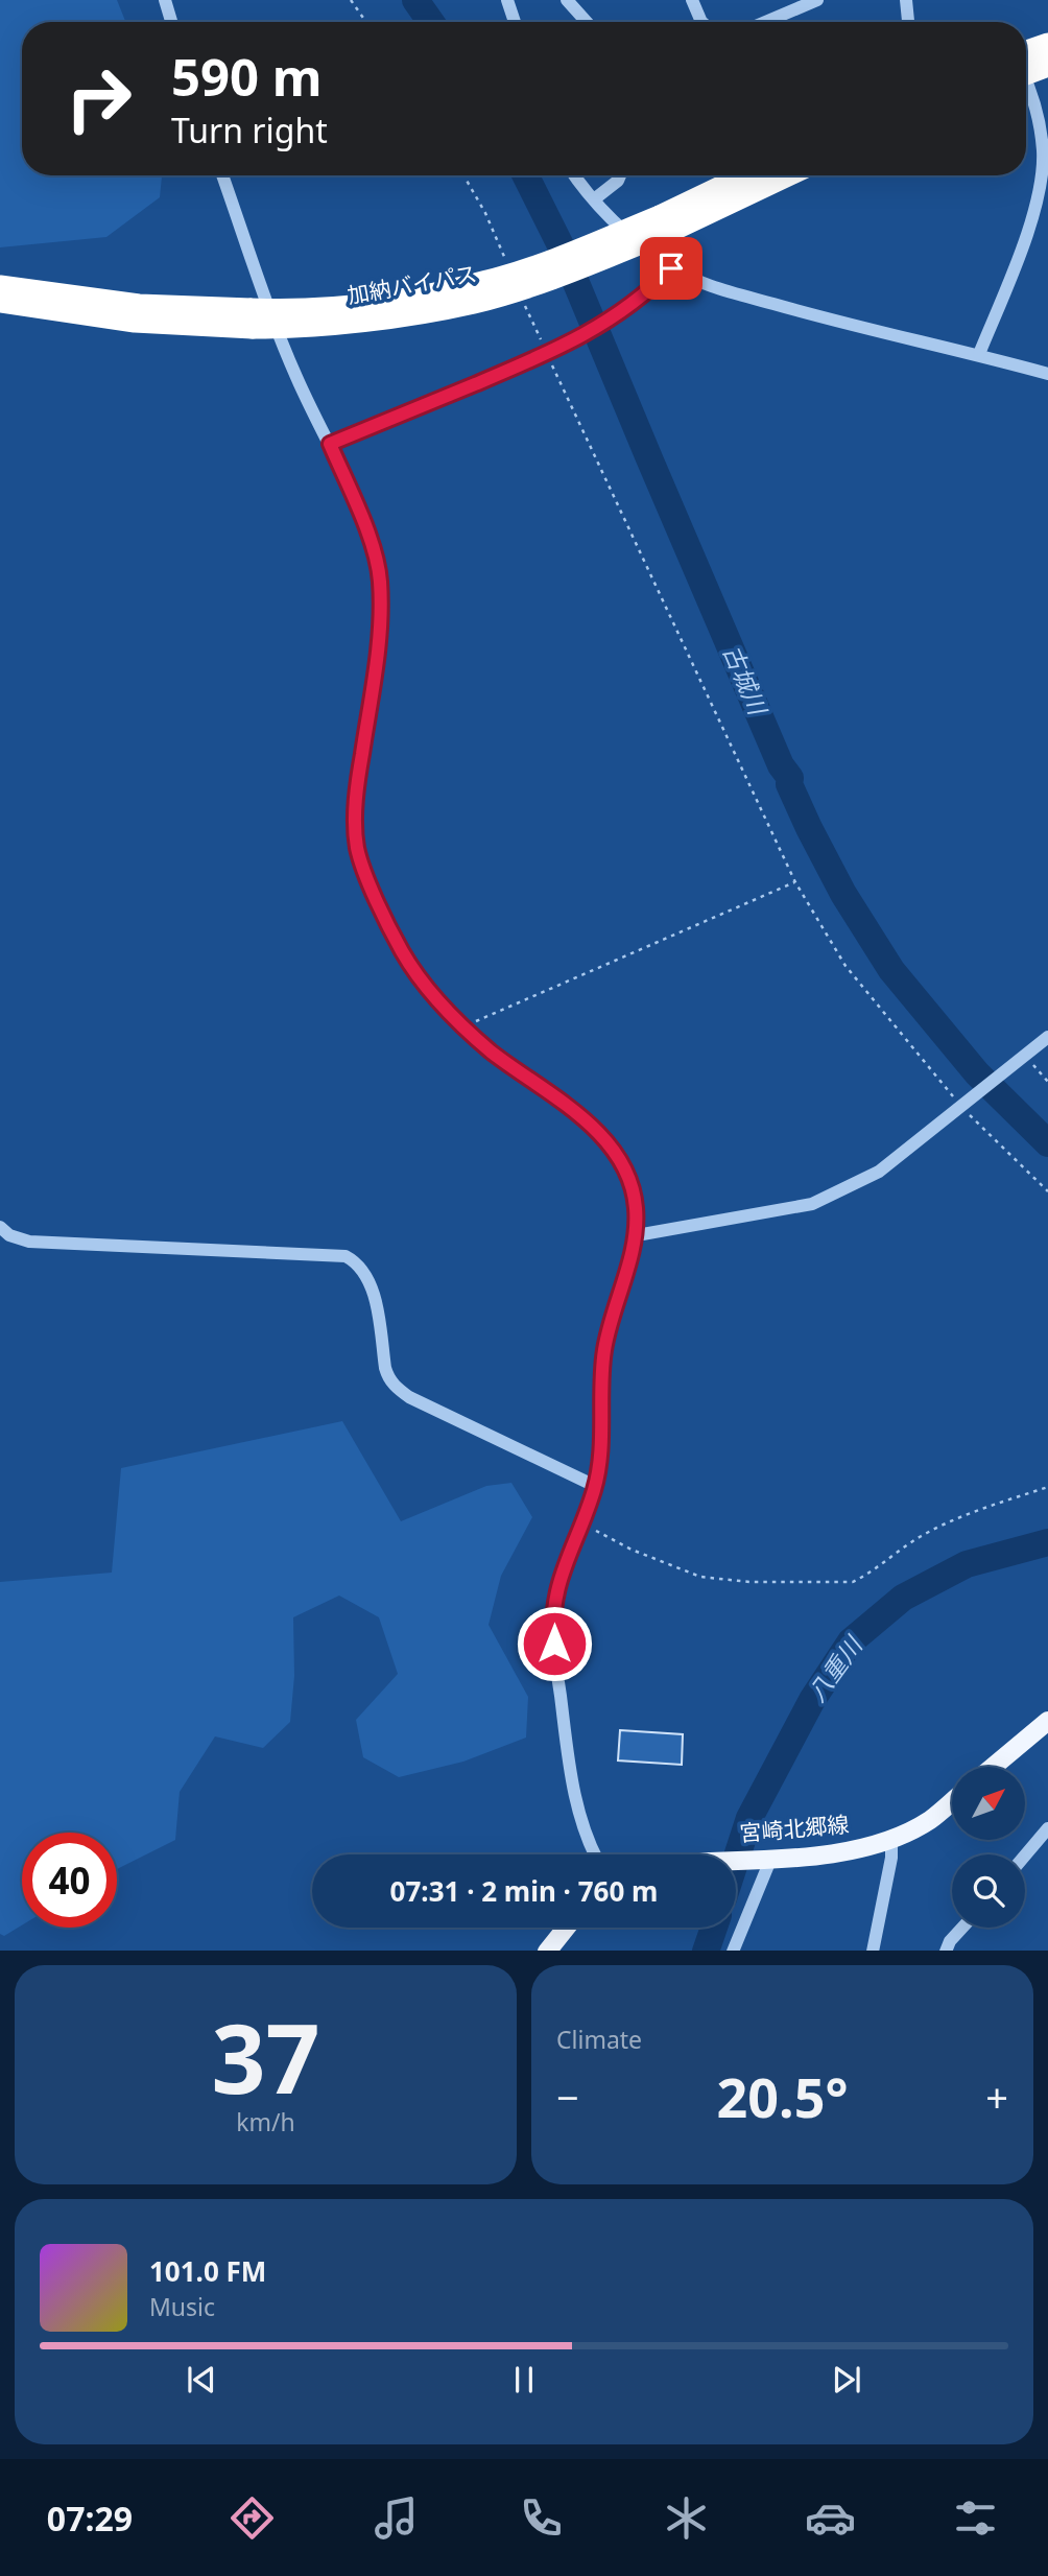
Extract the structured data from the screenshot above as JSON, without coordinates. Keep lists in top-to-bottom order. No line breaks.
{"streets":{"highway":["加納バイパス"],"main road":["宮崎北郷線"]},"water":["古城川","八重川"],"north":"top right","page":{"turn":["590 m","Turn right"],"limit":"40","trip":"07:31 · 2 min · 760 m","tile":[["37","km/h"],"Climate"],"heat":["−","20.5°","+"],"song":["101.0 FM","Music"],"tabs":"07:29"}}
